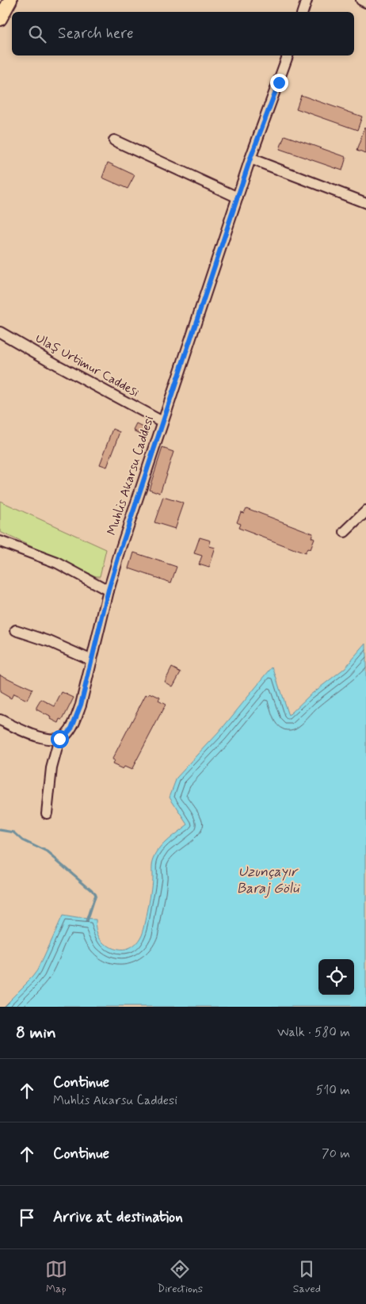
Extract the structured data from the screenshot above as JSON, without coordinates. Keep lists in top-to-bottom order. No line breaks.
{"streets":{"street":["Ulaş Urtimur Caddesi","Muhlis Akarsu Caddesi"]},"crossings":[["Ulaş Urtimur Caddesi","Muhlis Akarsu Caddesi"]],"water":["Uzunçayır Baraj Gölü"],"page":{"search":"Search here","heading":["8 min","Walk · 580 m"],"list":[["Continue","Muhlis Akarsu Caddesi","510 m"],["Continue","70 m"],"Arrive at destination"],"nav":["Map","Directions","Saved"]}}
